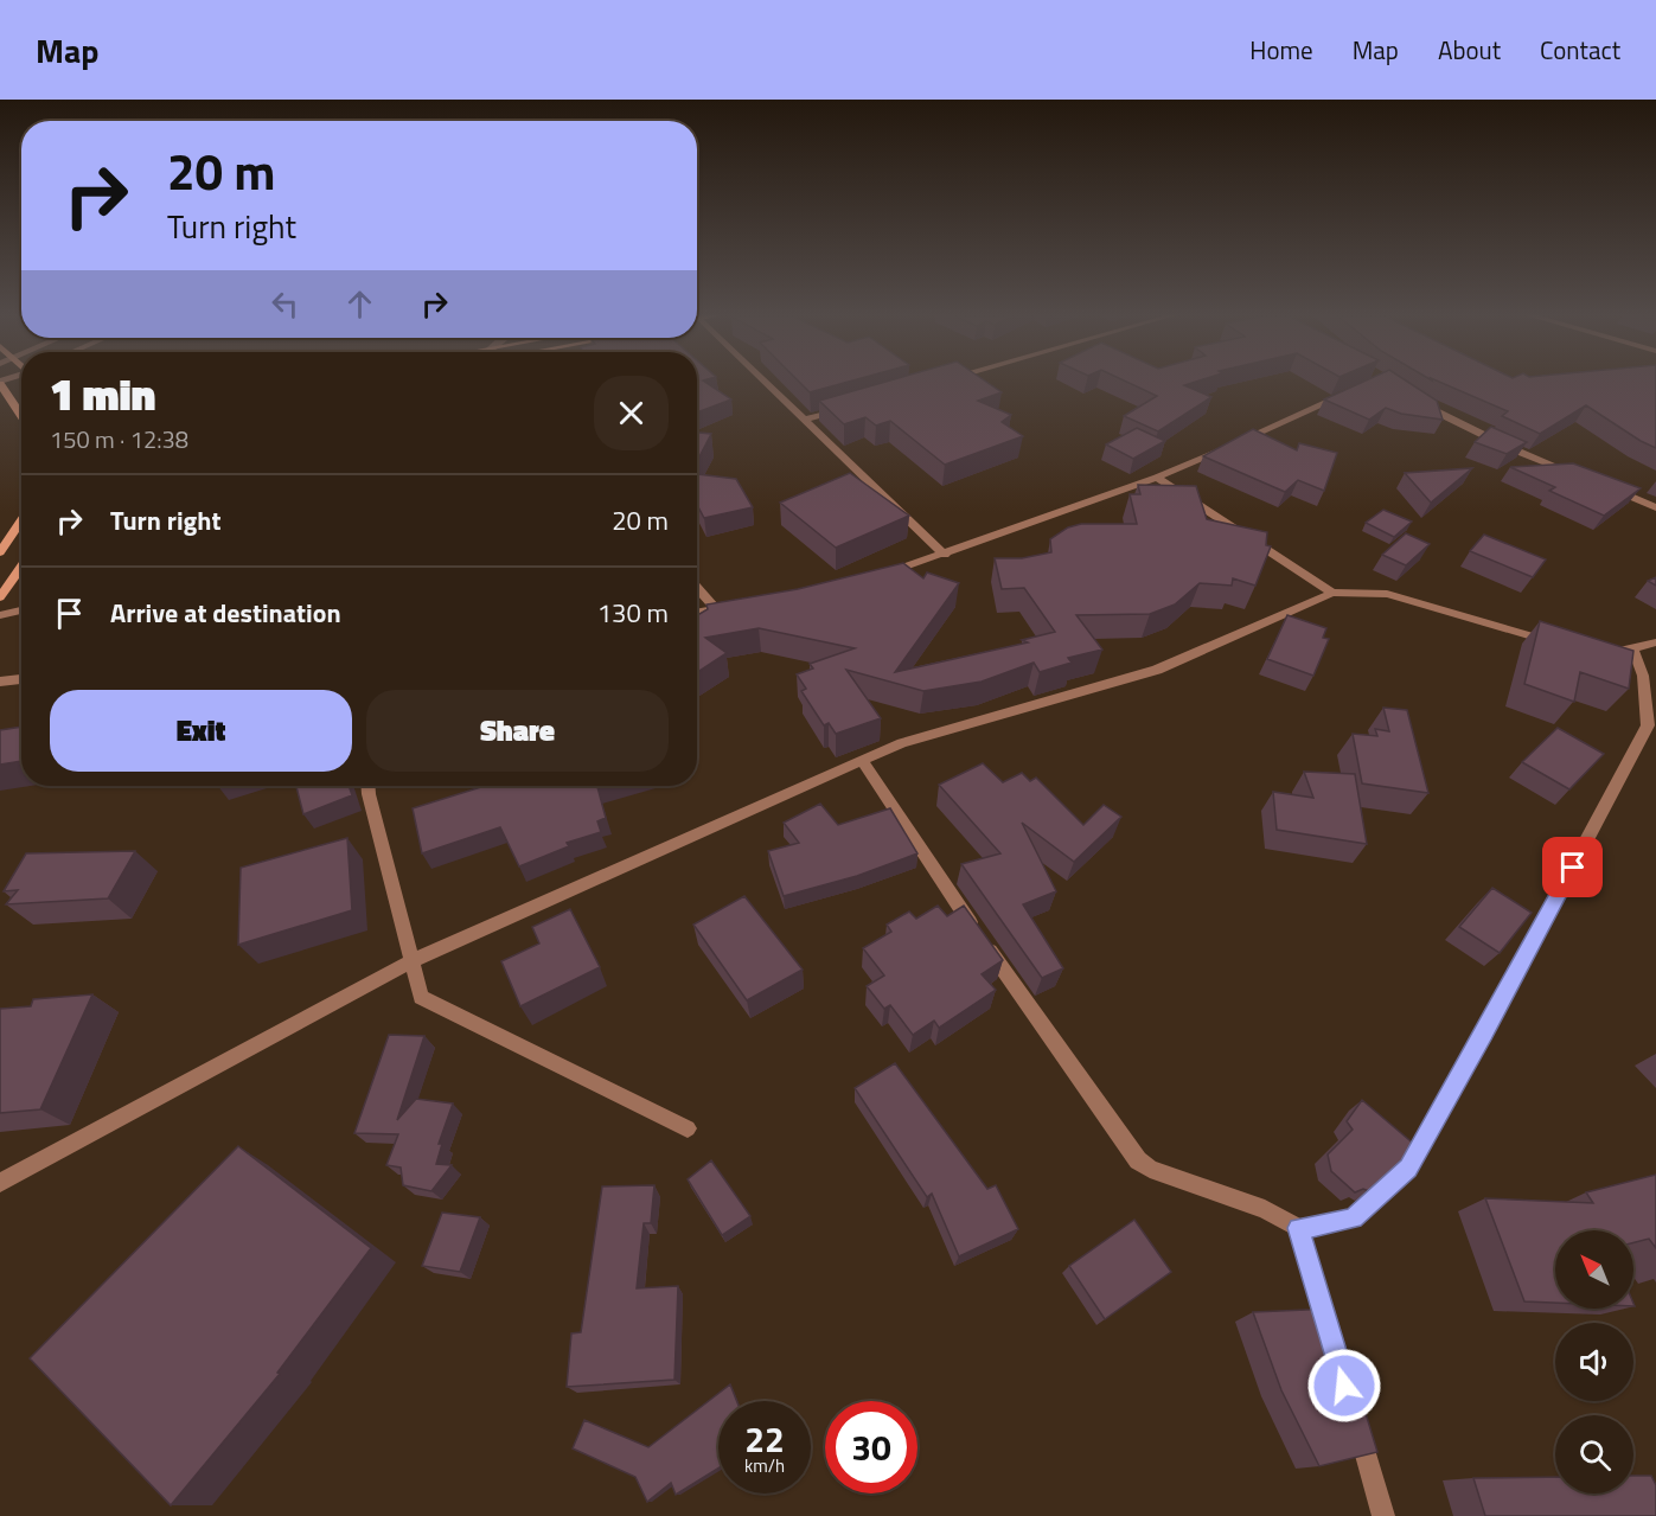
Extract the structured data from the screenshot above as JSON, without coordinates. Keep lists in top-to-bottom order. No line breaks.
{"north":"top left","page":{"header":"Map","nav":["Home","Map","About","Contact"],"turn":["20 m","Turn right"],"heading":["1 min","150 m · 12:38"],"list":[{"name":"Turn right","value":"20 m"},{"name":"Arrive at destination","value":"130 m"}],"buttons":["Exit","Share"],"speed":"22 km/h","limit":"30"}}
